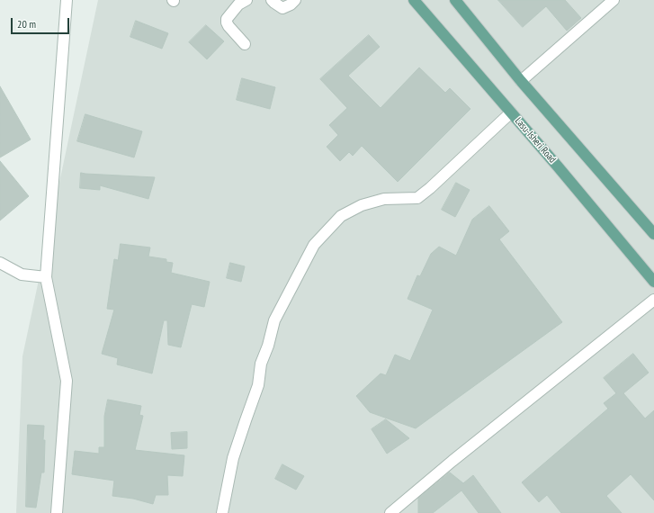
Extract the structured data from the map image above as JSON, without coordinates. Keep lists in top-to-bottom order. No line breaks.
{"streets":{"main road":["Lasu-Isheri Road"]},"scale_bar":"20 m"}
